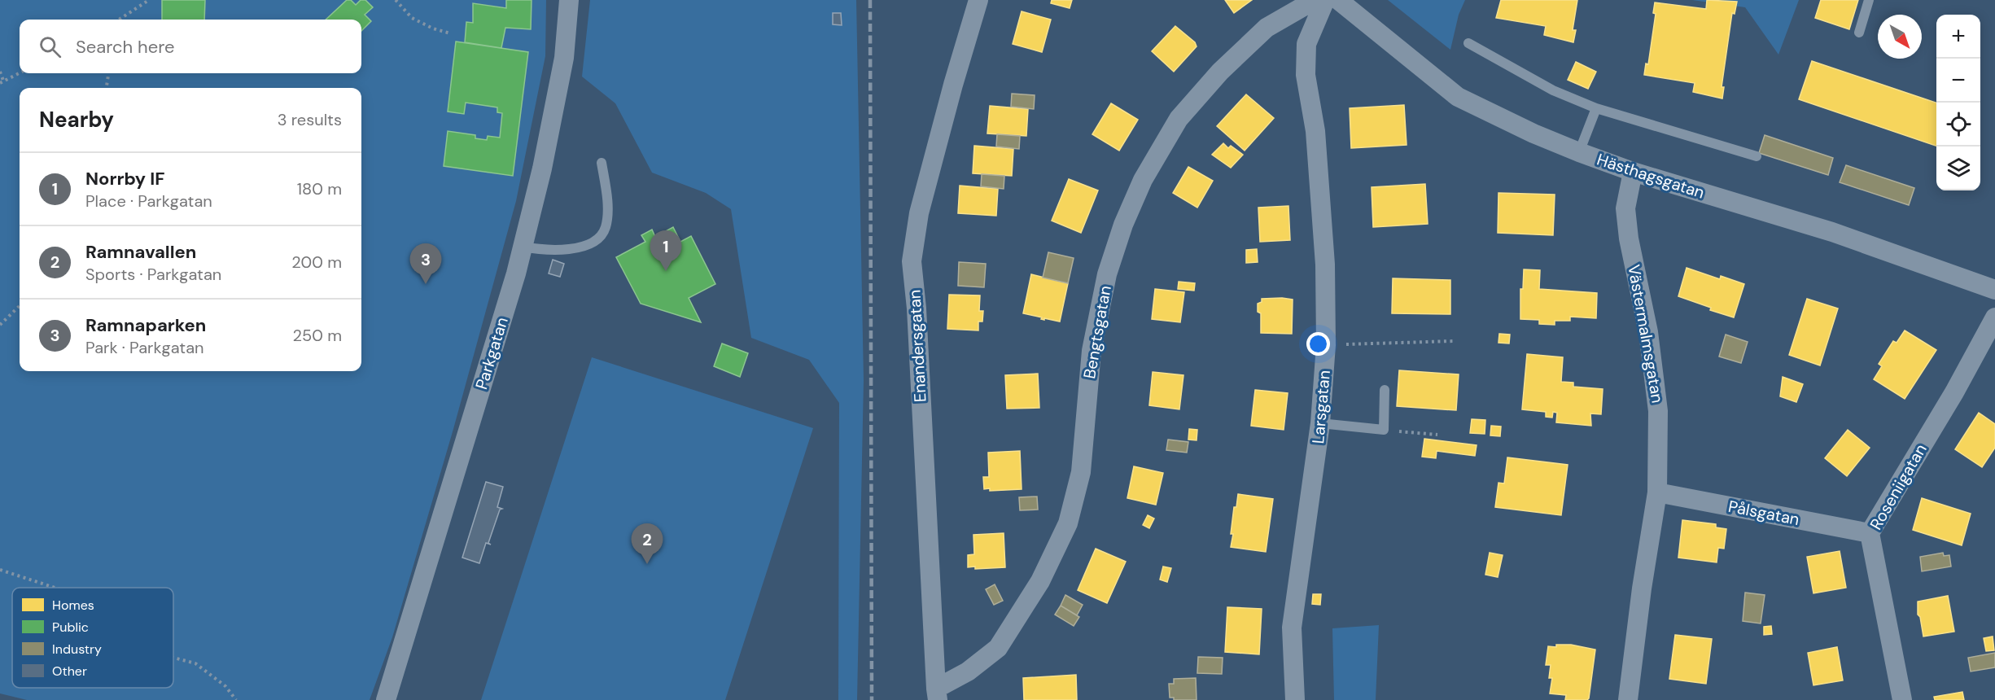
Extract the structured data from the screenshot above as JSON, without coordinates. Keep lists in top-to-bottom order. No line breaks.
{"streets":{"street":["Hästhagsgatan","Bengtsgatan","Västermalmsgatan","Enandersgatan","Parkgatan","Larsgatan","Roseniigatan","Pålsgatan"]},"crossings":[["Hästhagsgatan","Västermalmsgatan"],["Bengtsgatan","Enandersgatan"],["Västermalmsgatan","Pålsgatan"],["Roseniigatan","Pålsgatan"]],"legend":["Homes","Public","Industry","Other"],"north":"bottom right","page":{"map_buttons":["+","−"],"search":"Search here","heading":["Nearby","3 results"],"list":[{"mark":"1","name":"Norrby IF","note":"Place · Parkgatan","value":"180 m"},{"mark":"2","name":"Ramnavallen","note":"Sports · Parkgatan","value":"200 m"},{"mark":"3","name":"Ramnaparken","note":"Park · Parkgatan","value":"250 m"}],"pins":["1","3","2"]}}
